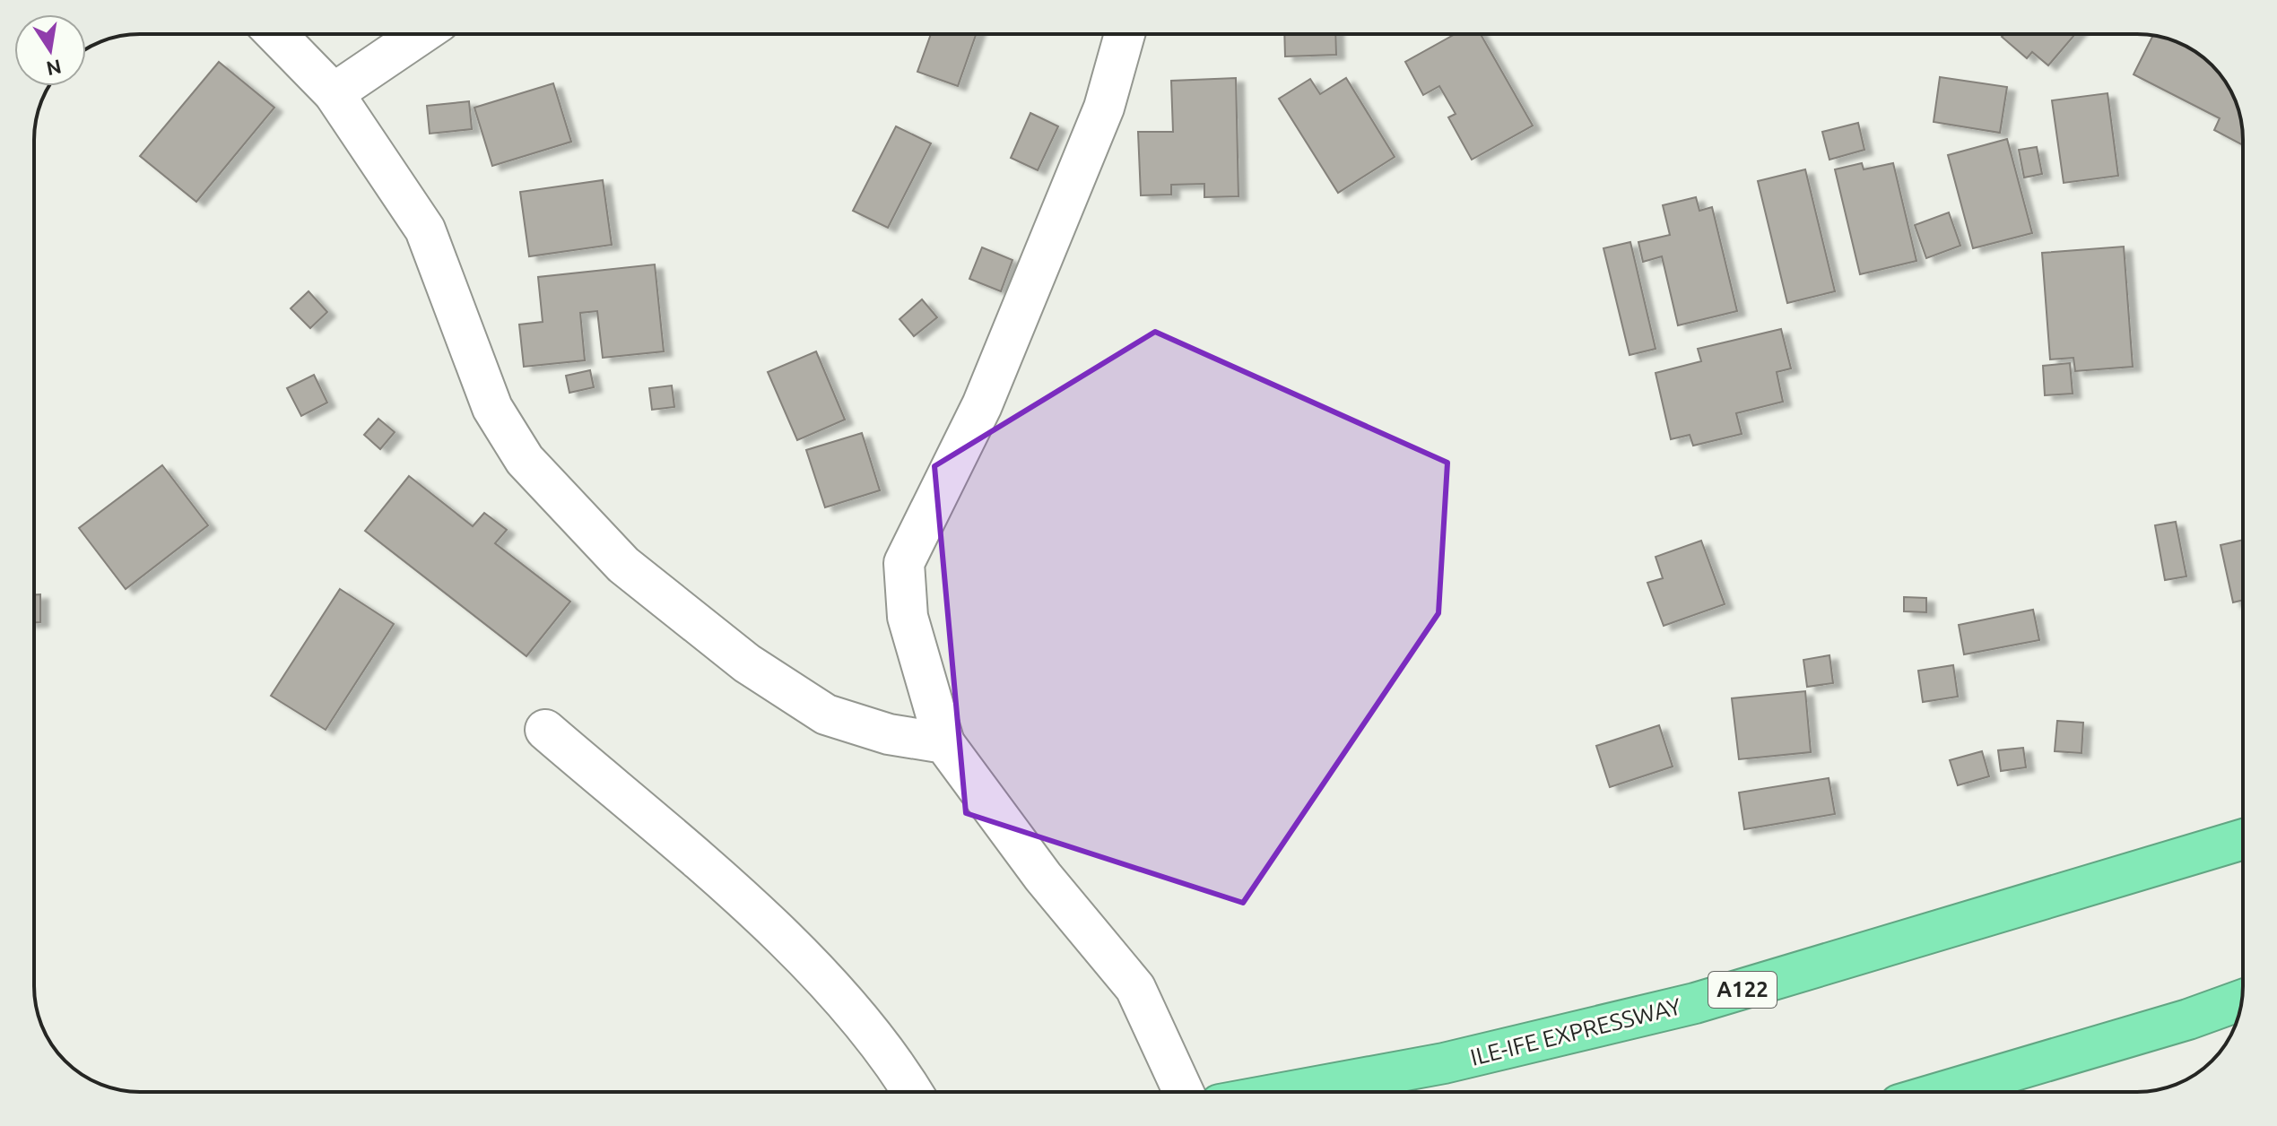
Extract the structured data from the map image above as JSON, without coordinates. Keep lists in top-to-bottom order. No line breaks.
{"streets":{"highway":["A122","ILE-IFE EXPRESSWAY"]},"north":"bottom"}
